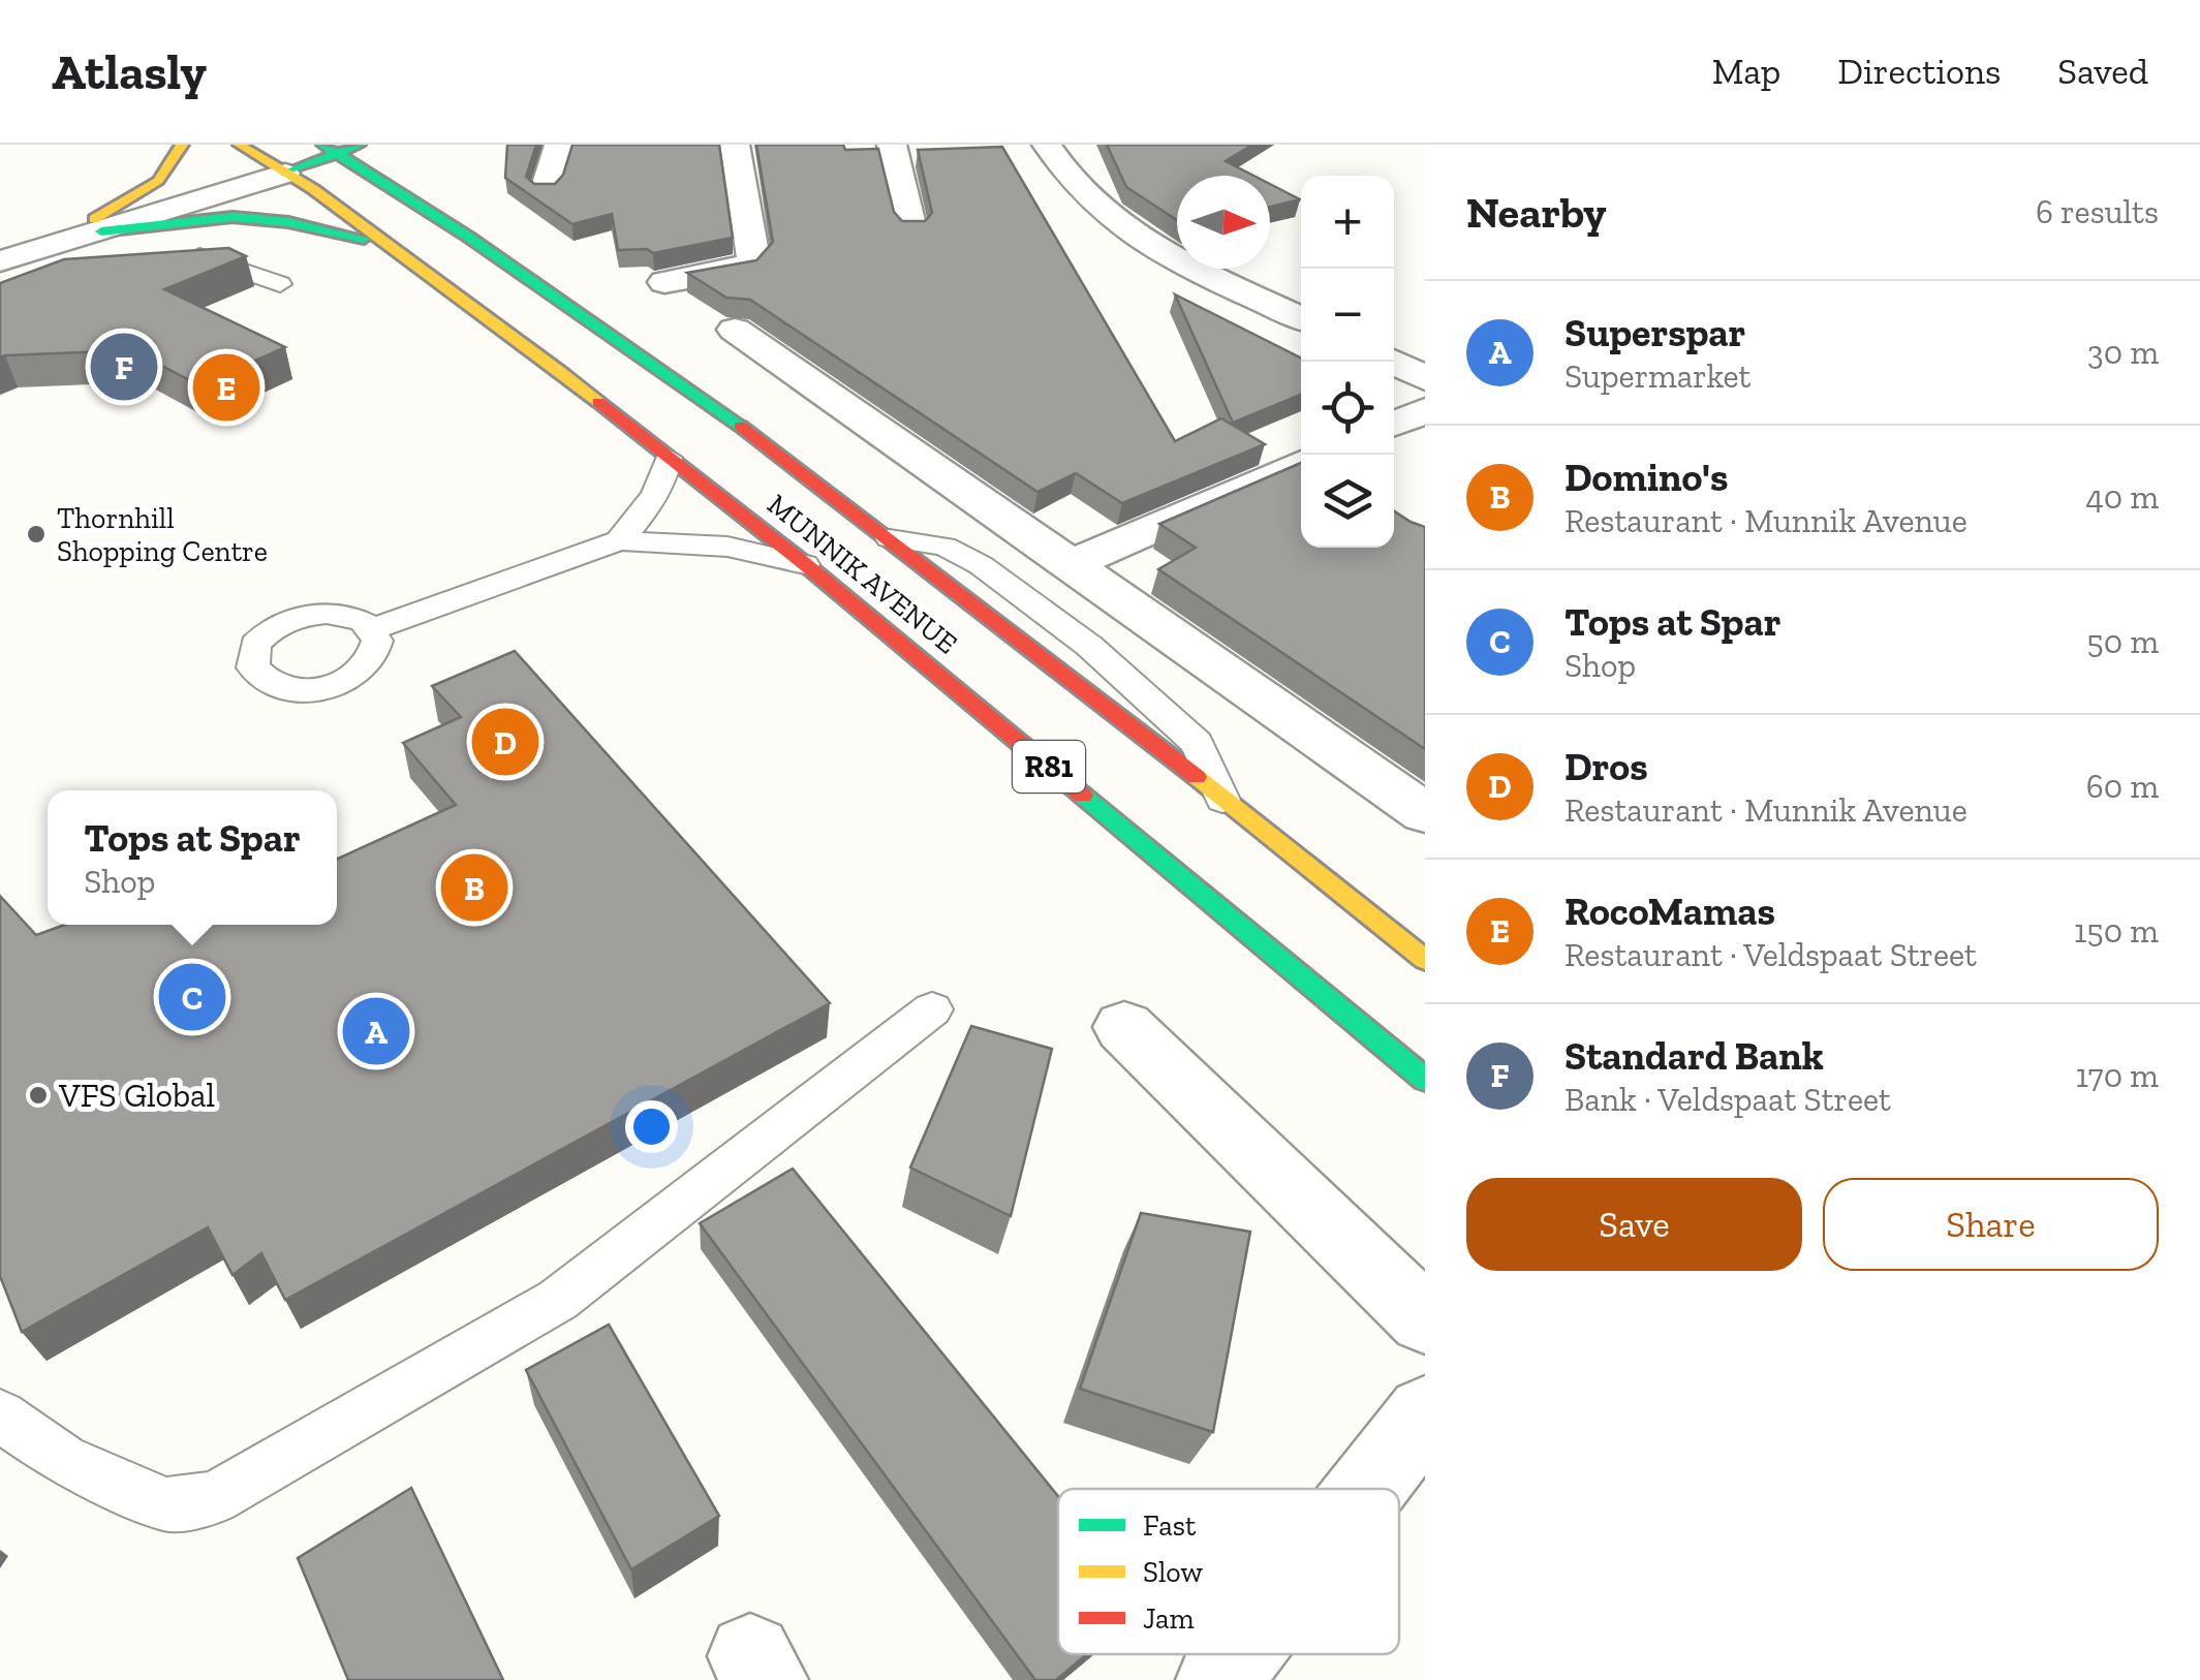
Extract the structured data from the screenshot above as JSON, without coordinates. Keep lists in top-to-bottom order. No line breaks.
{"streets":{"main road":["MUNNIK AVENUE","R81"]},"places":["Thornhill Shopping Centre","VFS Global"],"legend":["Fast","Slow","Jam"],"north":"right","page":{"header":"Atlasly","nav":["Map","Directions","Saved"],"heading":["Nearby","6 results"],"map_buttons":["+","−"],"list":[{"mark":"A","name":"Superspar","note":"Supermarket","value":"30 m"},{"mark":"B","name":"Domino's","note":"Restaurant · Munnik Avenue","value":"40 m"},{"mark":"C","name":"Tops at Spar","note":"Shop","value":"50 m"},{"mark":"D","name":"Dros","note":"Restaurant · Munnik Avenue","value":"60 m"},{"mark":"E","name":"RocoMamas","note":"Restaurant · Veldspaat Street","value":"150 m"},{"mark":"F","name":"Standard Bank","note":"Bank · Veldspaat Street","value":"170 m"}],"pins":["F","E","D","B","C","A"],"popup":["Tops at Spar","Shop"],"buttons":["Save","Share"]}}
